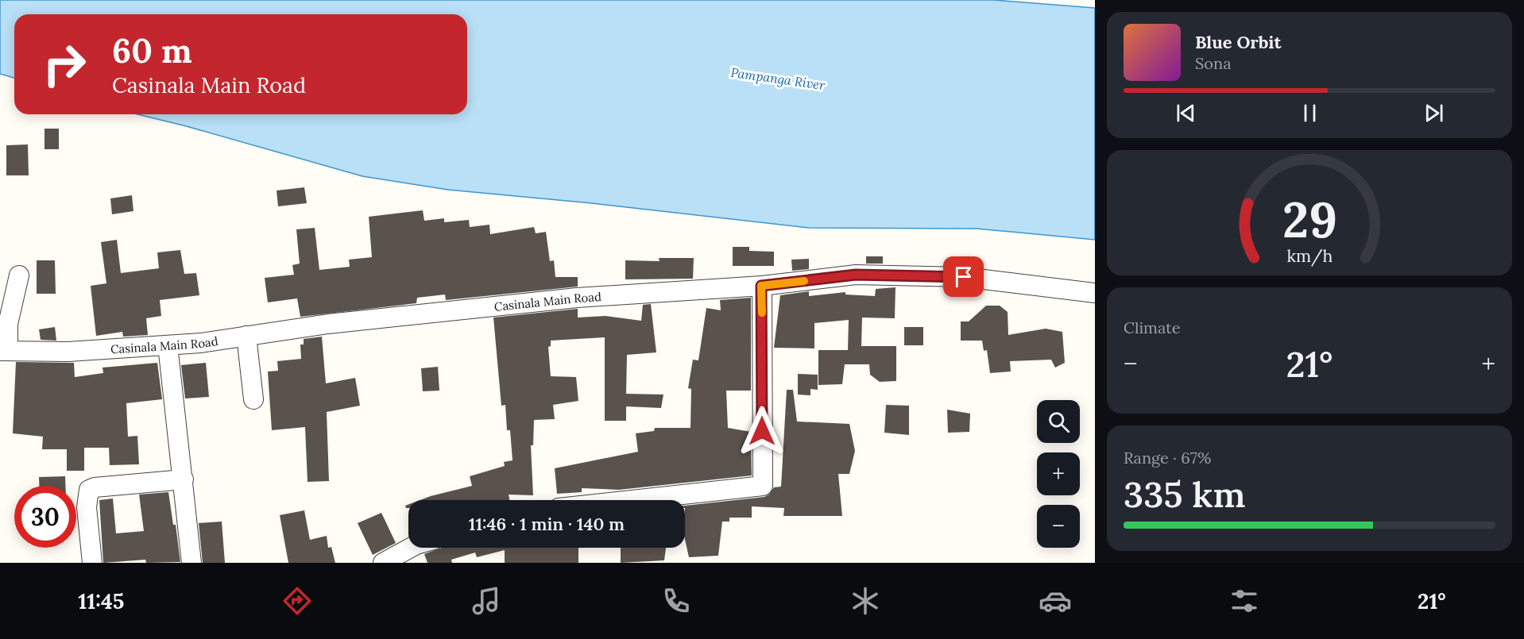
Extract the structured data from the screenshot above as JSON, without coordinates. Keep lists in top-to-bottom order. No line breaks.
{"streets":{"street":["Casinala Main Road"]},"water":["Pampanga River"],"page":{"turn":["60 m","Casinala Main Road"],"song":["Blue Orbit","Sona"],"tile":["Climate",["Range · 67%","335 km"]],"heat":["−","21°","+"],"map_buttons":["+","−"],"limit":"30","trip":"11:46 · 1 min · 140 m","tabs":["11:45","21°"],"gauge":["29","km/h"]}}
